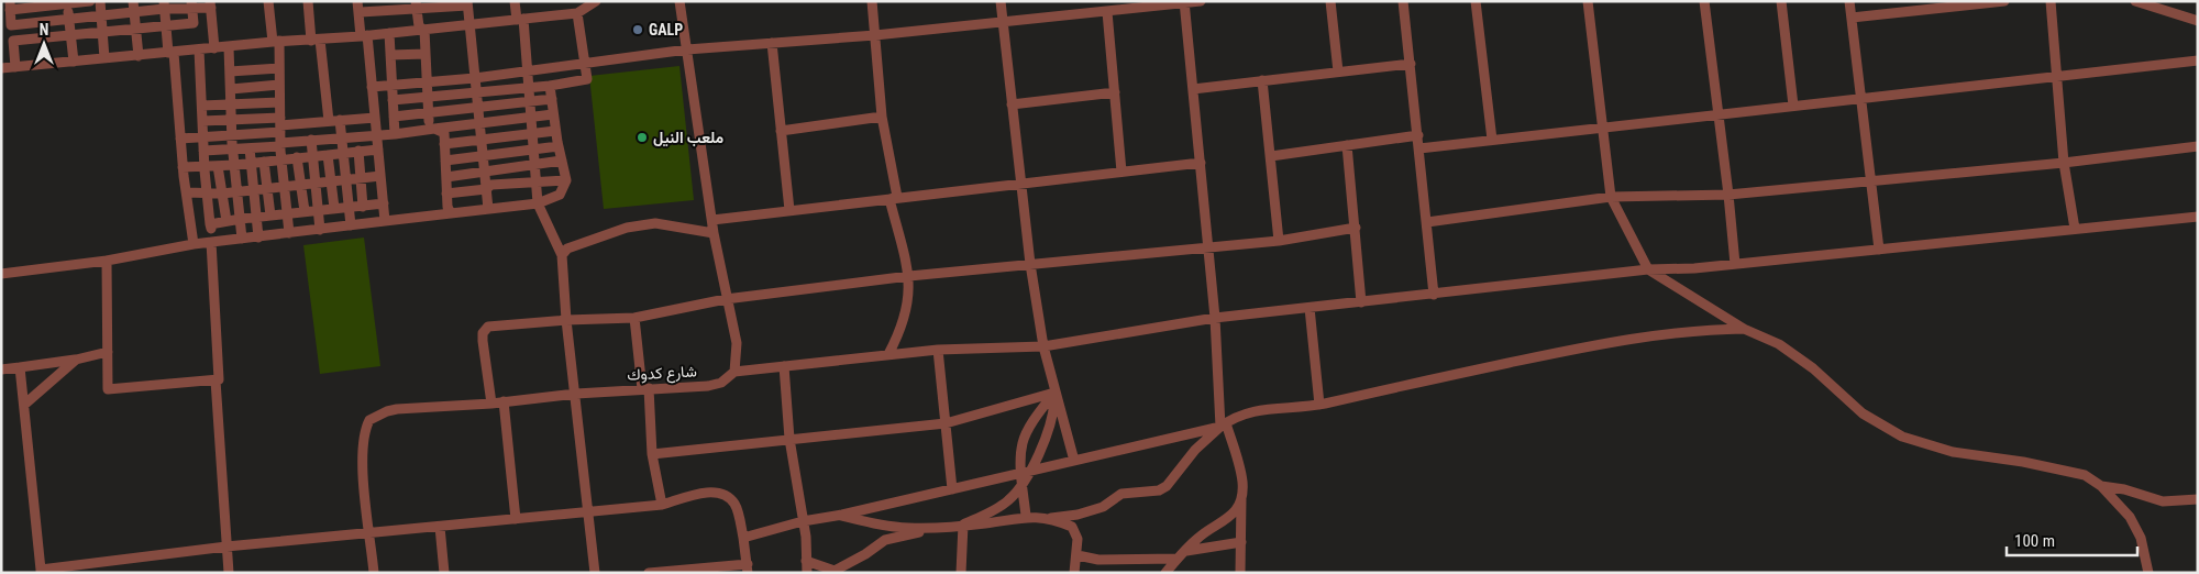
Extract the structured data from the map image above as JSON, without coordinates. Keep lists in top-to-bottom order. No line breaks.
{"streets":{"street":["شارع كدوك"]},"places":["GALP","ملعب النيل"],"scale_bar":"100 m","north":"top"}
